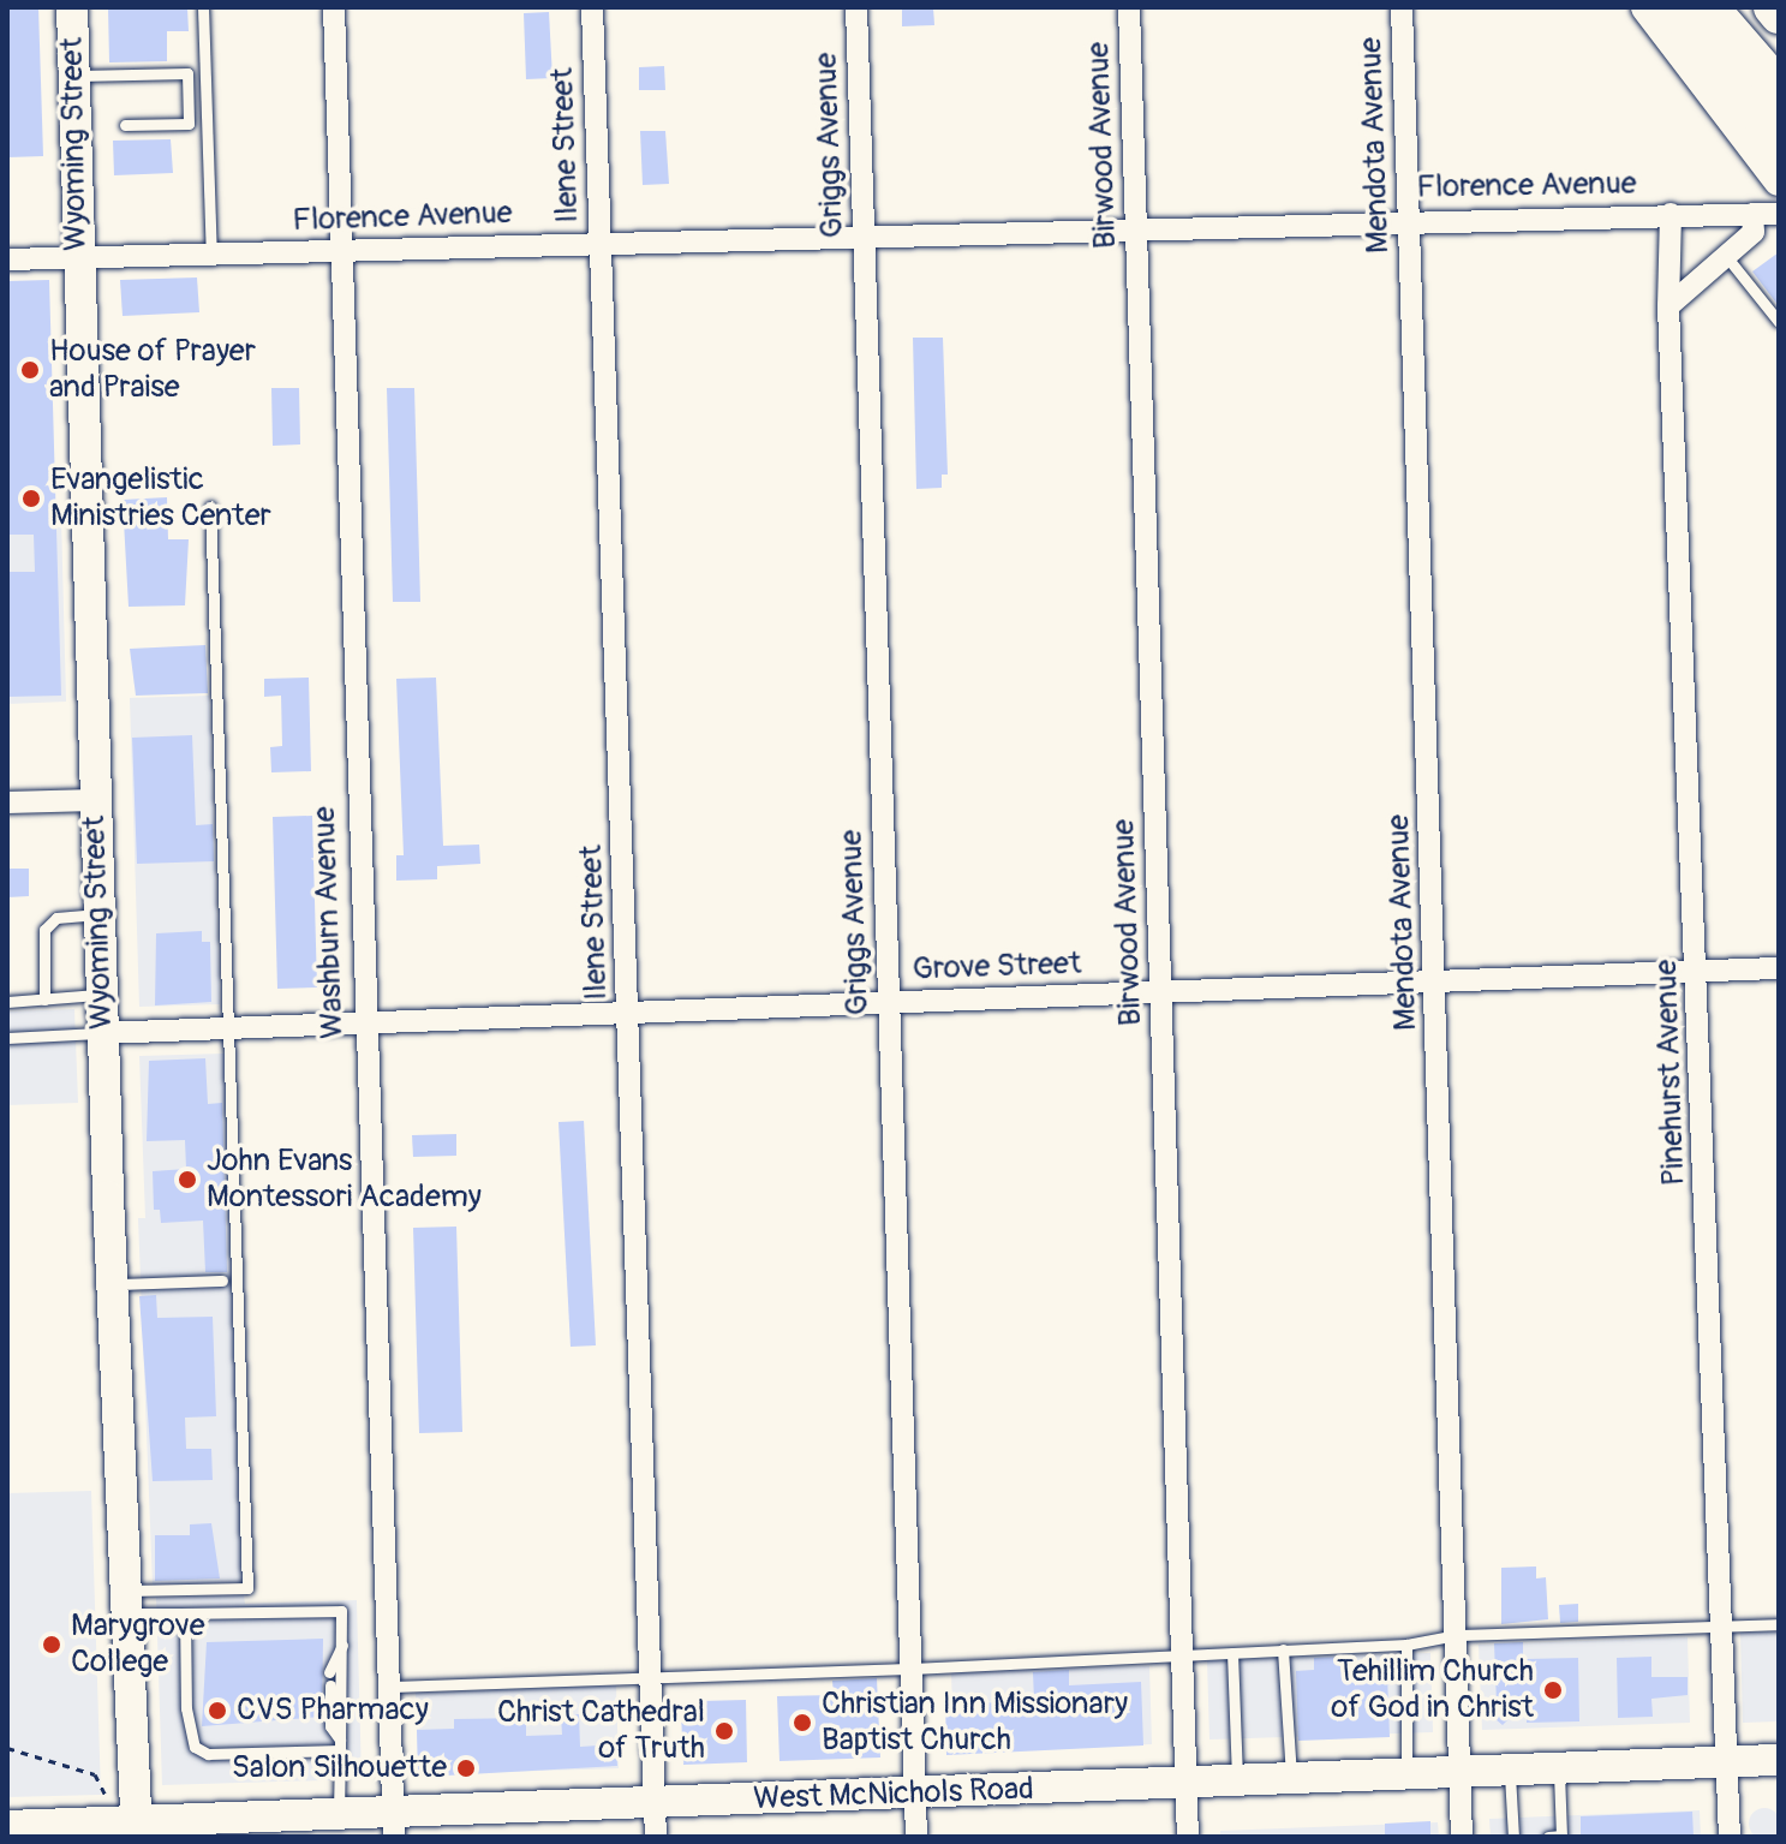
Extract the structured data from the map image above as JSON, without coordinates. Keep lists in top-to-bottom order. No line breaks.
{"streets":{"main road":["Wyoming Street","West McNichols Road"],"street":["Ilene Street","Griggs Avenue","Birwood Avenue","Mendota Avenue","Florence Avenue","Washburn Avenue","Grove Street","Pinehurst Avenue"]},"crossings":[["Wyoming Street","Florence Avenue"],["Wyoming Street","Grove Street"],["Wyoming Street","West McNichols Road"],["Ilene Street","Florence Avenue"],["Ilene Street","Grove Street"],["Ilene Street","West McNichols Road"],["Griggs Avenue","Florence Avenue"],["Griggs Avenue","Grove Street"],["Griggs Avenue","West McNichols Road"],["Birwood Avenue","Florence Avenue"],["Birwood Avenue","Grove Street"],["Birwood Avenue","West McNichols Road"],["Mendota Avenue","Florence Avenue"],["Mendota Avenue","Grove Street"],["Mendota Avenue","West McNichols Road"],["Florence Avenue","Washburn Avenue"],["Florence Avenue","Pinehurst Avenue"],["Washburn Avenue","Grove Street"],["Washburn Avenue","West McNichols Road"],["Grove Street","Pinehurst Avenue"],["Pinehurst Avenue","West McNichols Road"]],"places":["House of Prayer and Praise","Evangelistic Ministries Center","John Evans Montessori Academy","Marygrove College","Tehillim Church of God in Christ","CVS Pharmacy","Christian Inn Missionary Baptist Church","Christ Cathedral of Truth","Salon Silhouette"]}
